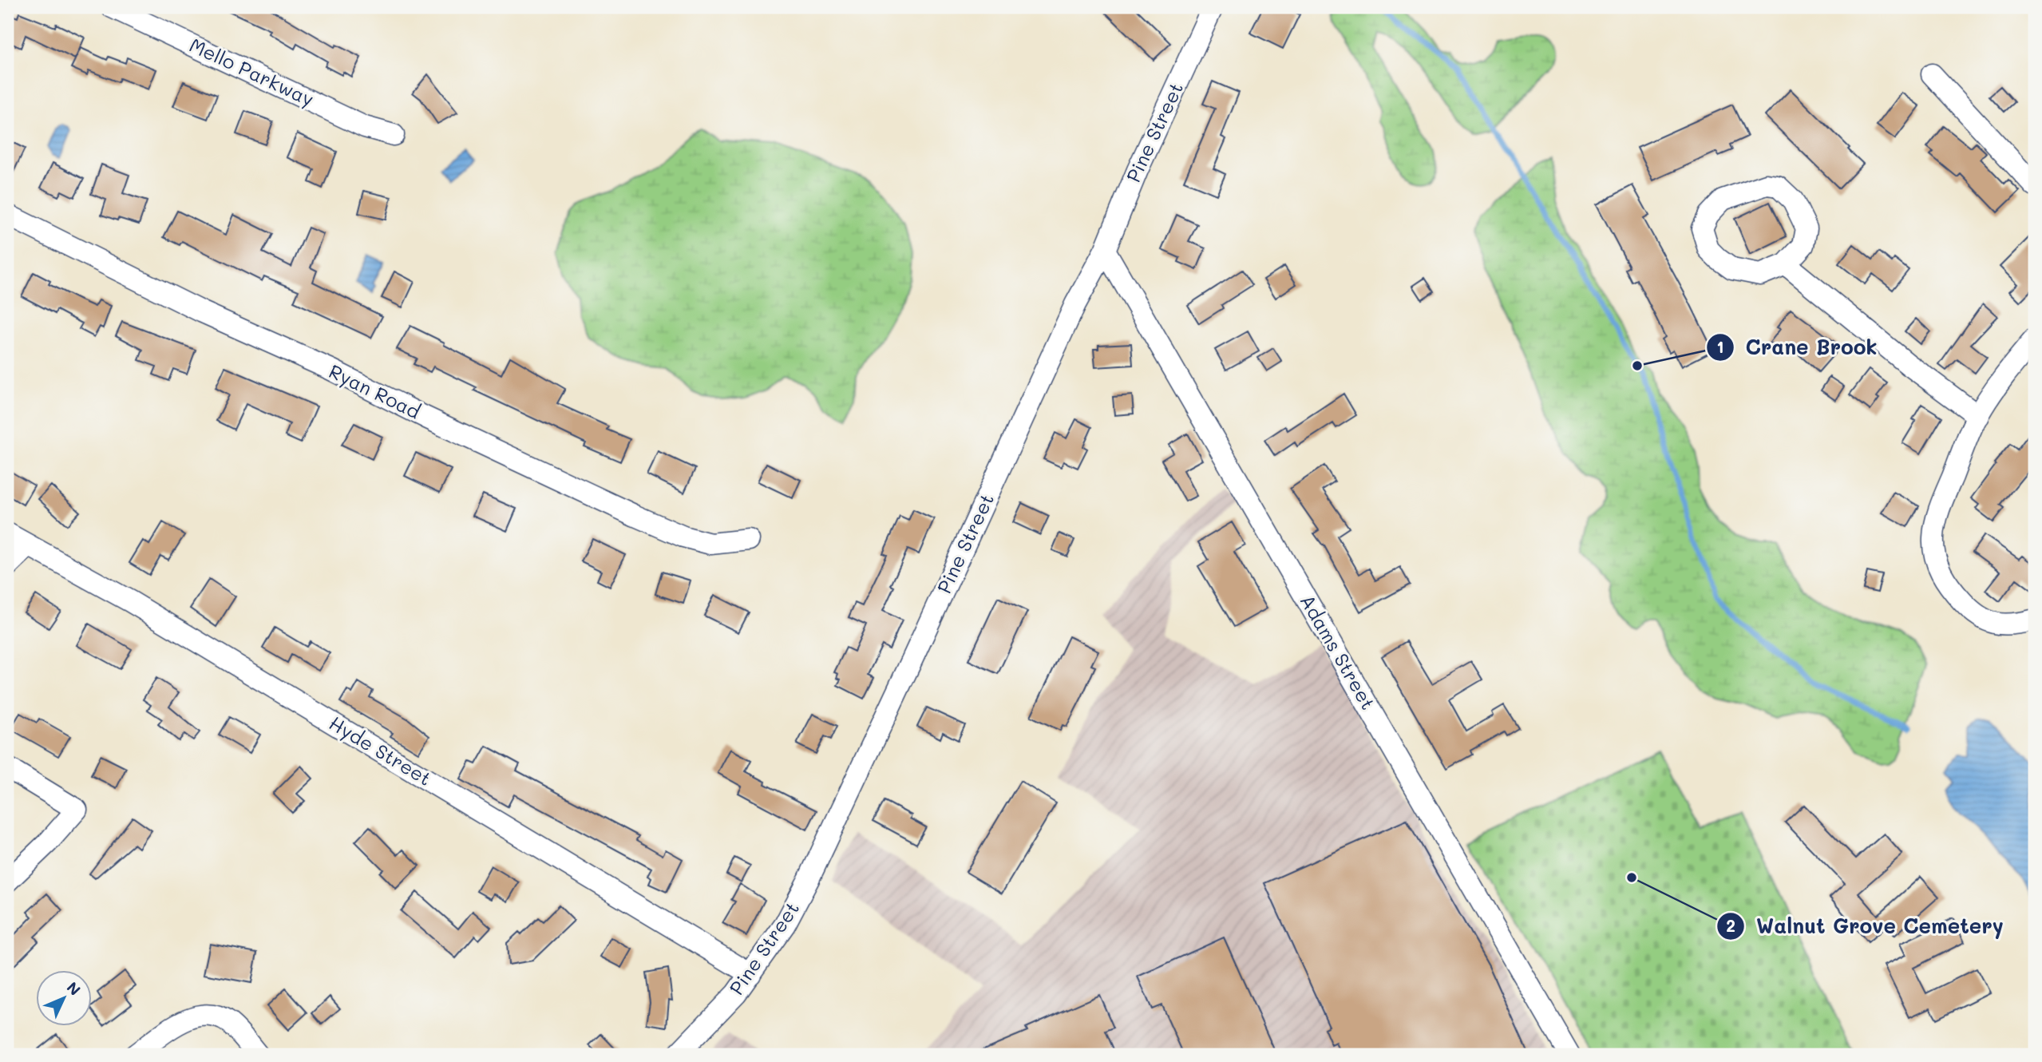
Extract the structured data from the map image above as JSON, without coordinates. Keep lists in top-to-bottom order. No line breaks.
{"streets":{"street":["Mello Parkway","Pine Street","Ryan Road","Adams Street","Hyde Street"]},"crossings":[["Pine Street","Adams Street"],["Pine Street","Hyde Street"]],"places":["Crane Brook","Walnut Grove Cemetery"],"north":"top right"}
